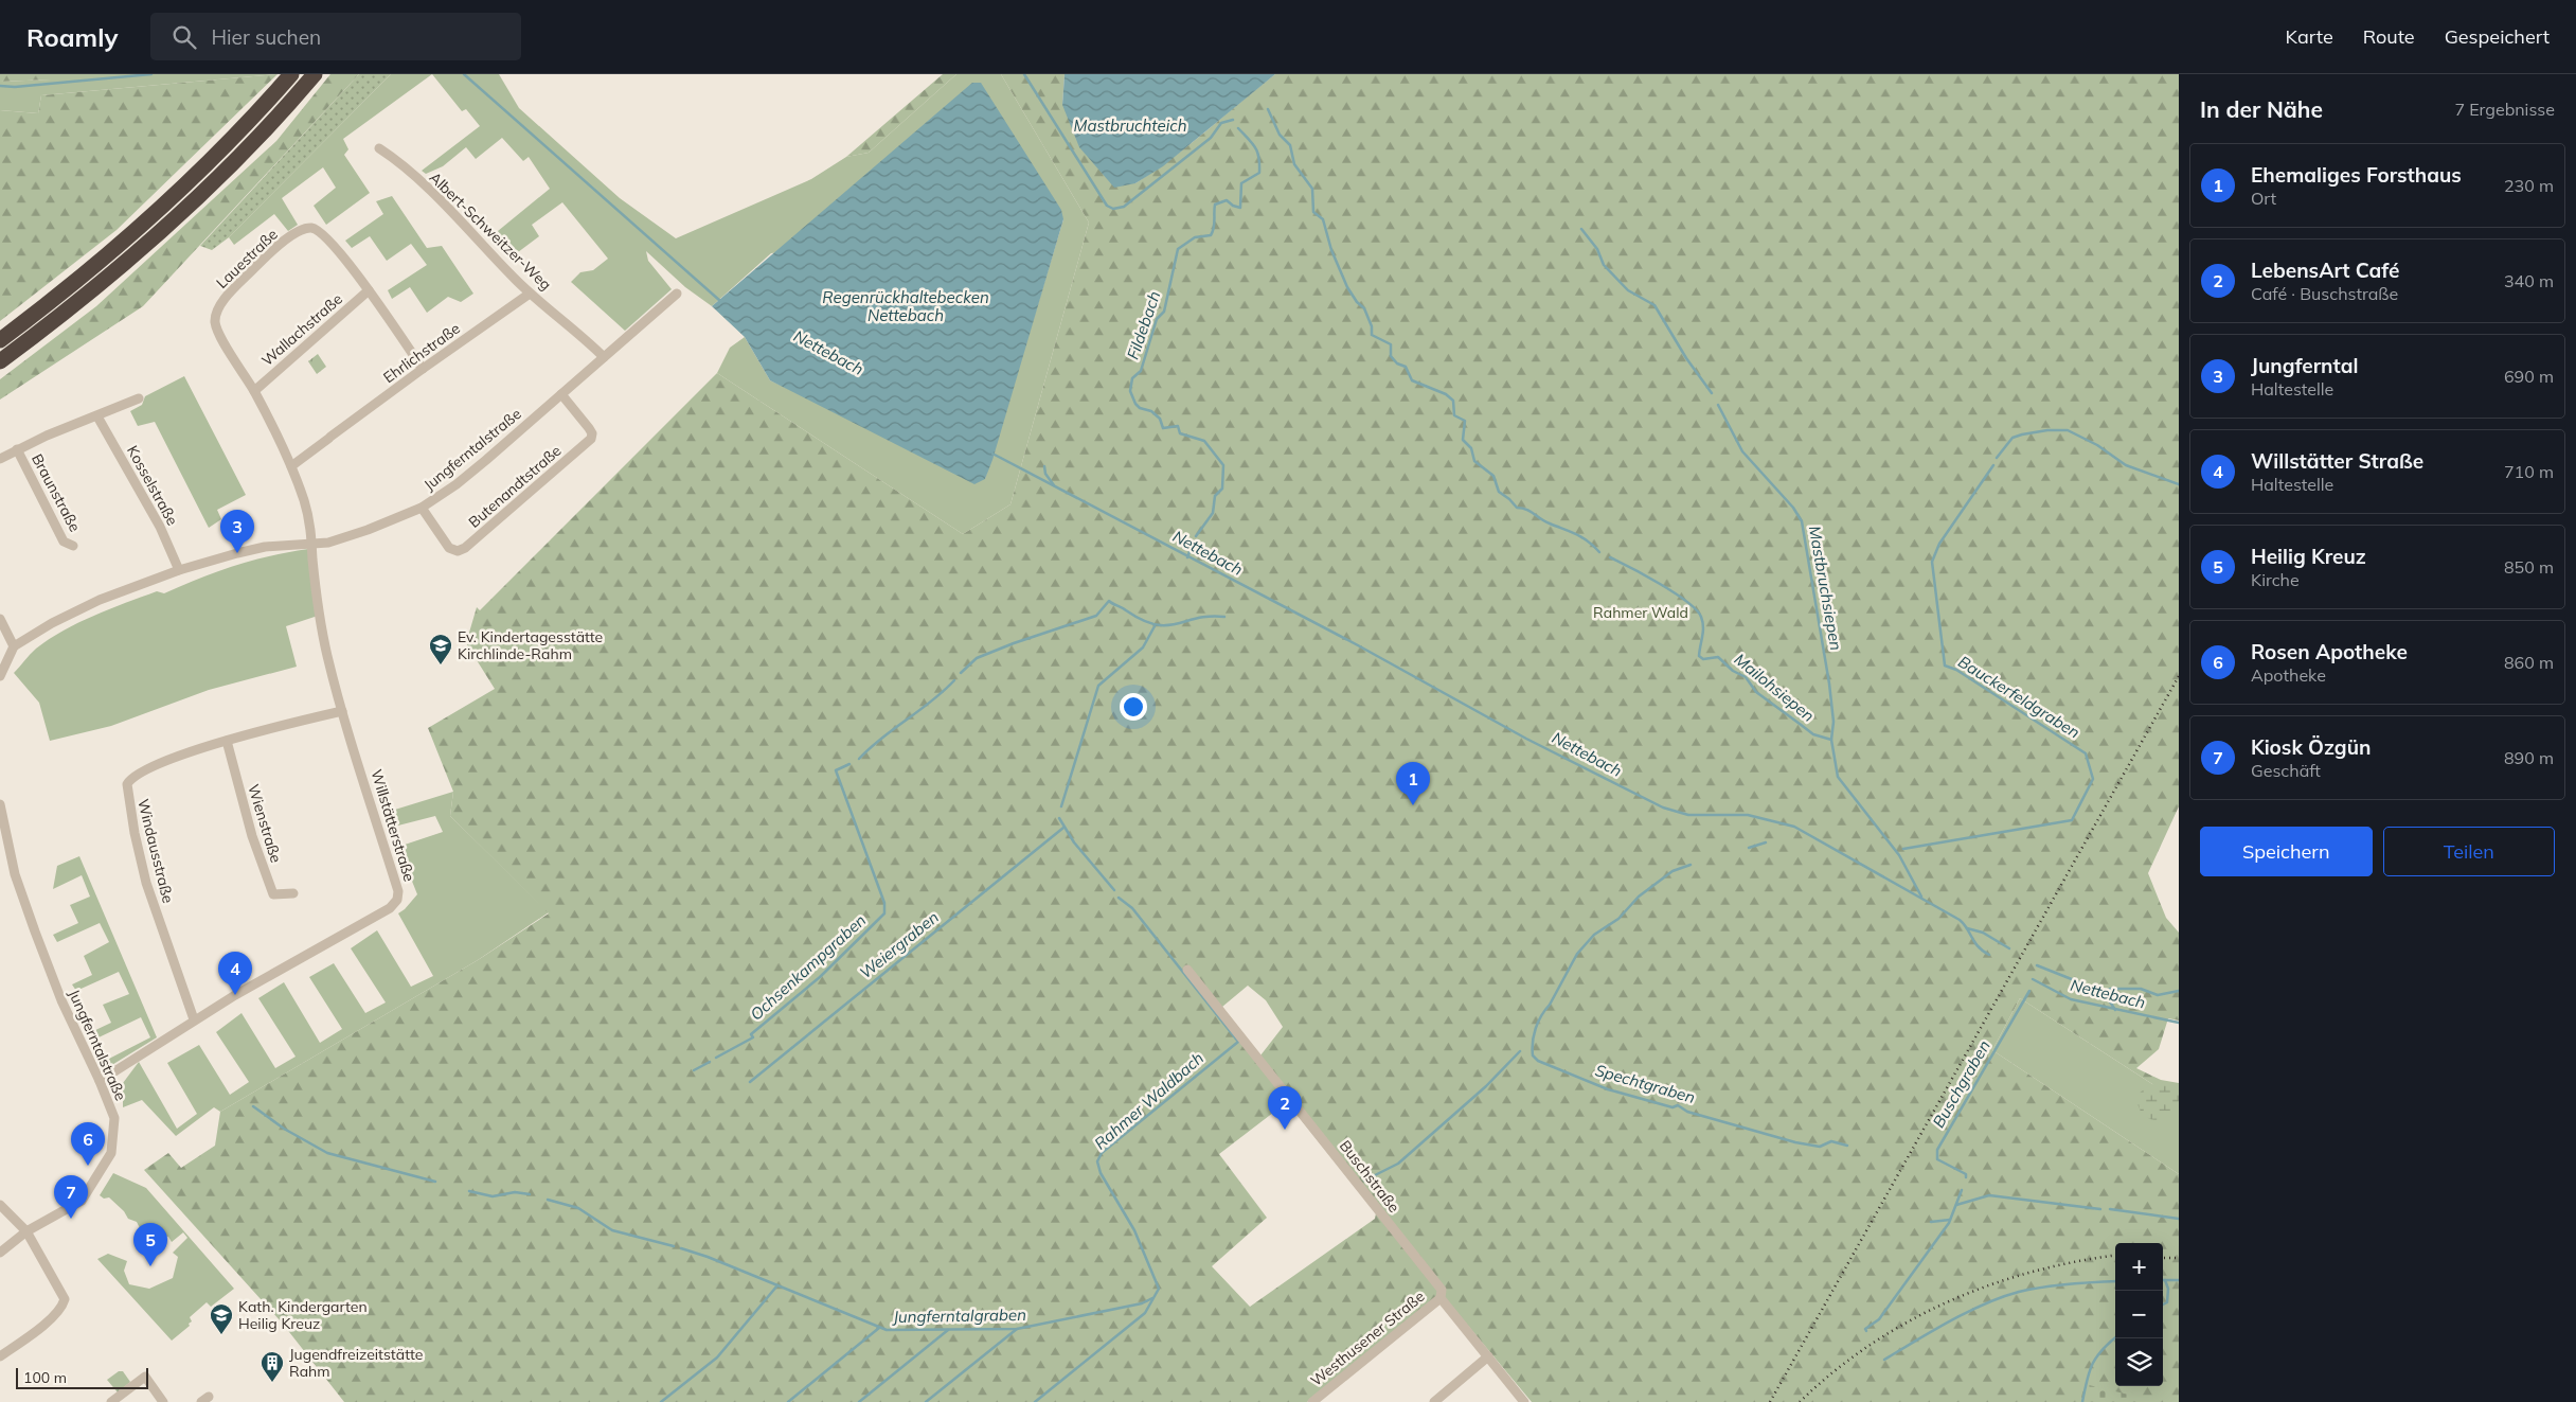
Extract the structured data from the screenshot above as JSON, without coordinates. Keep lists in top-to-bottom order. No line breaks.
{"streets":{"street":["Albert-Schweitzer-Weg","Lauestraße","Wallachstraße","Ehrlichstraße","Jungferntalstraße","Kosselstraße","Butenandtstraße","Braunstraße","Wienstraße","Willstätterstraße","Windausstraße","Buschstraße","Westhusener Straße"]},"crossings":[["Albert-Schweitzer-Weg","Ehrlichstraße"],["Albert-Schweitzer-Weg","Jungferntalstraße"],["Lauestraße","Wallachstraße"],["Lauestraße","Ehrlichstraße"],["Lauestraße","Jungferntalstraße"],["Lauestraße","Willstätterstraße"],["Jungferntalstraße","Kosselstraße"],["Jungferntalstraße","Butenandtstraße"],["Jungferntalstraße","Willstätterstraße"],["Wienstraße","Windausstraße"],["Willstätterstraße","Windausstraße"],["Buschstraße","Westhusener Straße"]],"water":["Mastbruchteich","Regenrückhaltebecken Nettebach","Fildebach","Nettebach","Mastbruchsiepen","Mailohsiepen","Bauckerfeldgraben","Weiergraben","Ochsenkampgraben","Spechtgraben","Buschgraben","Rahmer Waldbach","Jungferntalgraben"],"parks":["Rahmer Wald"],"places":{"school or university":["Ev. Kindertagesstätte Kirchlinde-Rahm","Kath. Kindergarten Heilig Kreuz"],"building":["Jugendfreizeitstätte Rahm"]},"scale_bar":"100 m","page":{"header":"Roamly","search":"Hier suchen","nav":["Karte","Route","Gespeichert"],"heading":["In der Nähe","7 Ergebnisse"],"list":[{"mark":"1","name":"Ehemaliges Forsthaus","note":"Ort","value":"230 m"},{"mark":"2","name":"LebensArt Café","note":"Café · Buschstraße","value":"340 m"},{"mark":"3","name":"Jungferntal","note":"Haltestelle","value":"690 m"},{"mark":"4","name":"Willstätter Straße","note":"Haltestelle","value":"710 m"},{"mark":"5","name":"Heilig Kreuz","note":"Kirche","value":"850 m"},{"mark":"6","name":"Rosen Apotheke","note":"Apotheke","value":"860 m"},{"mark":"7","name":"Kiosk Özgün","note":"Geschäft","value":"890 m"}],"pins":["3","1","4","2","6","7","5"],"buttons":["Speichern","Teilen"],"map_buttons":["+","−"],"scale":"100 m"}}
